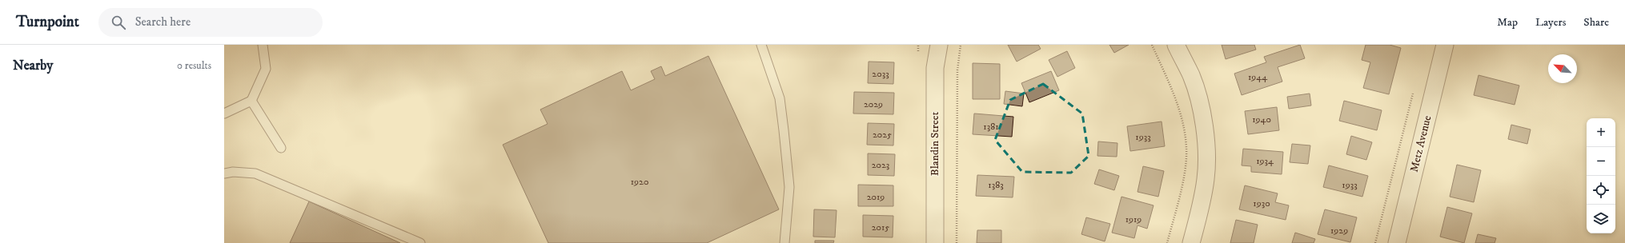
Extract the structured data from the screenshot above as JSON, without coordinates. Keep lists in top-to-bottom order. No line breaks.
{"streets":{"street":["Blandin Street","Metz Avenue"]},"house_numbers":["2033","1944","2029","1940","1381","2025","1933","1934","2023","1920","1383","1933","2019","1930","1919","2015","1929"],"north":"top left","page":{"header":"Turnpoint","search":"Search here","nav":["Map","Layers","Share"],"heading":["Nearby","0 results"],"map_buttons":["+","−"]}}
